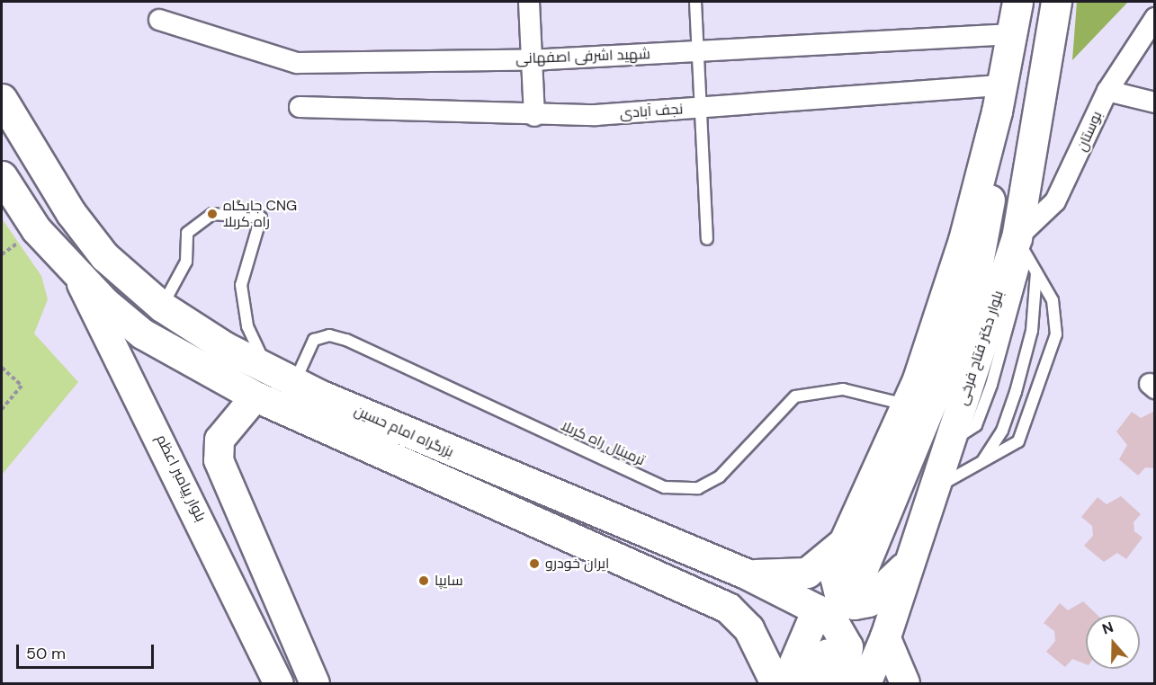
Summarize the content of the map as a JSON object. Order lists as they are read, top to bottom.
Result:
{
  "streets": {
    "main road": ["بلوار دکتر فتاح فرخی", "بزرگراه امام حسین", "بلوار پیامبر اعظم"],
    "street": ["شهید اشرفی اصفهانی", "نجف آبادی", "بوستان"],
    "lane": ["ترمینال راه کربلا"]
  },
  "crossings": [
    ["بوستان", "بلوار دکتر فتاح فرخی"],
    ["بزرگراه امام حسین", "ترمینال راه کربلا"],
    ["بزرگراه امام حسین", "بلوار پیامبر اعظم"]
  ],
  "places": ["جایگاه CNG راه کربلا", "ایران خودرو", "سایپا"],
  "scale_bar": "50 m",
  "north": "top"
}
